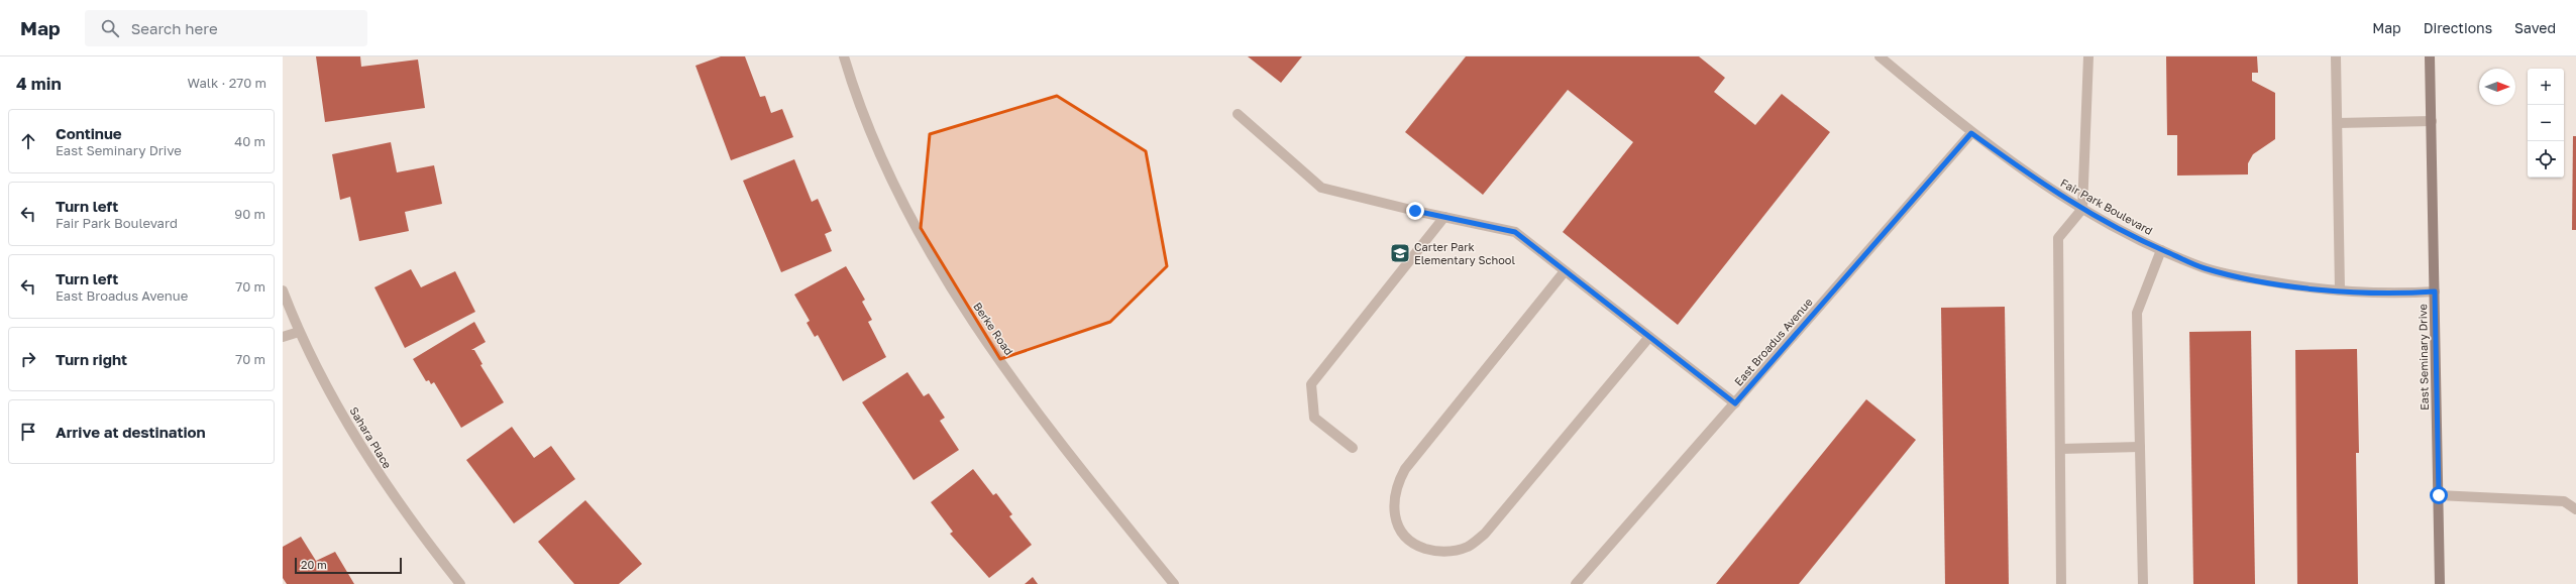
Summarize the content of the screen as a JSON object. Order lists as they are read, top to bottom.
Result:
{
  "streets": {
    "main road": ["East Seminary Drive"],
    "street": [
      "Fair Park Boulevard",
      "Berke Road",
      "East Broadus Avenue",
      "Sahara Place"
    ]
  },
  "crossings": [
    ["Fair Park Boulevard", "East Broadus Avenue"],
    ["Fair Park Boulevard", "East Seminary Drive"]
  ],
  "places": {
    "school or university": ["Carter Park Elementary School"]
  },
  "scale_bar": "20 m",
  "north": "right",
  "page": {
    "header": "Map",
    "search": "Search here",
    "nav": ["Map", "Directions", "Saved"],
    "heading": ["4 min", "Walk · 270 m"],
    "map_buttons": ["+", "−"],
    "list": [
      ["Continue", "East Seminary Drive", "40 m"],
      ["Turn left", "Fair Park Boulevard", "90 m"],
      ["Turn left", "East Broadus Avenue", "70 m"],
      ["Turn right", "70 m"],
      "Arrive at destination"
    ],
    "scale": "20 m"
  }
}
